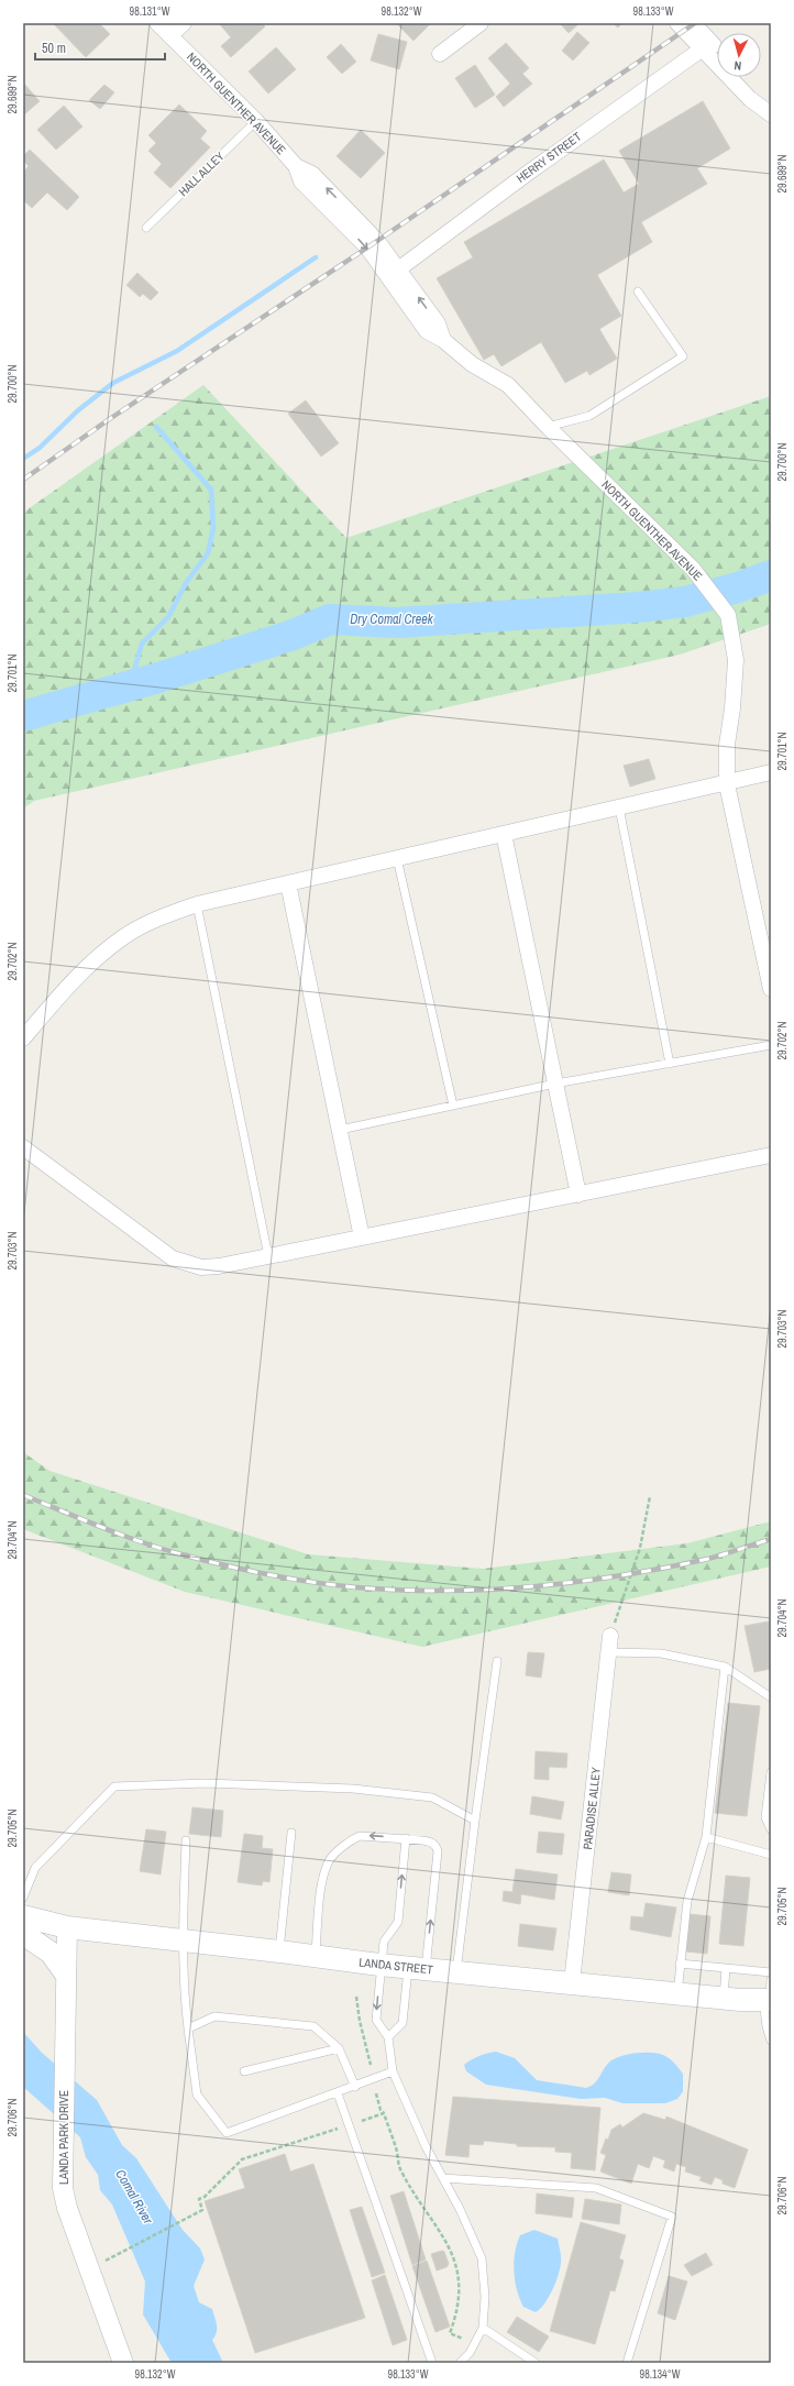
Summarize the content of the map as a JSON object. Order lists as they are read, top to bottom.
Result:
{
  "streets": {
    "main road": ["LANDA STREET"],
    "street": [
      "NORTH GUENTHER AVENUE",
      "HERRY STREET",
      "PARADISE ALLEY",
      "LANDA PARK DRIVE"
    ],
    "lane": ["HALL ALLEY"]
  },
  "crossings": [
    ["NORTH GUENTHER AVENUE", "HERRY STREET"],
    ["NORTH GUENTHER AVENUE", "HALL ALLEY"],
    ["PARADISE ALLEY", "LANDA STREET"],
    ["LANDA STREET", "LANDA PARK DRIVE"]
  ],
  "water": ["Dry Comal Creek", "Comal River"],
  "scale_bar": "50 m",
  "north": "bottom",
  "coordinates": [
    "98.131°W",
    "98.132°W",
    "98.133°W",
    "29.699°N",
    "29.700°N",
    "29.701°N",
    "29.702°N",
    "29.703°N",
    "29.704°N",
    "29.705°N",
    "29.706°N",
    "98.134°W"
  ]
}
